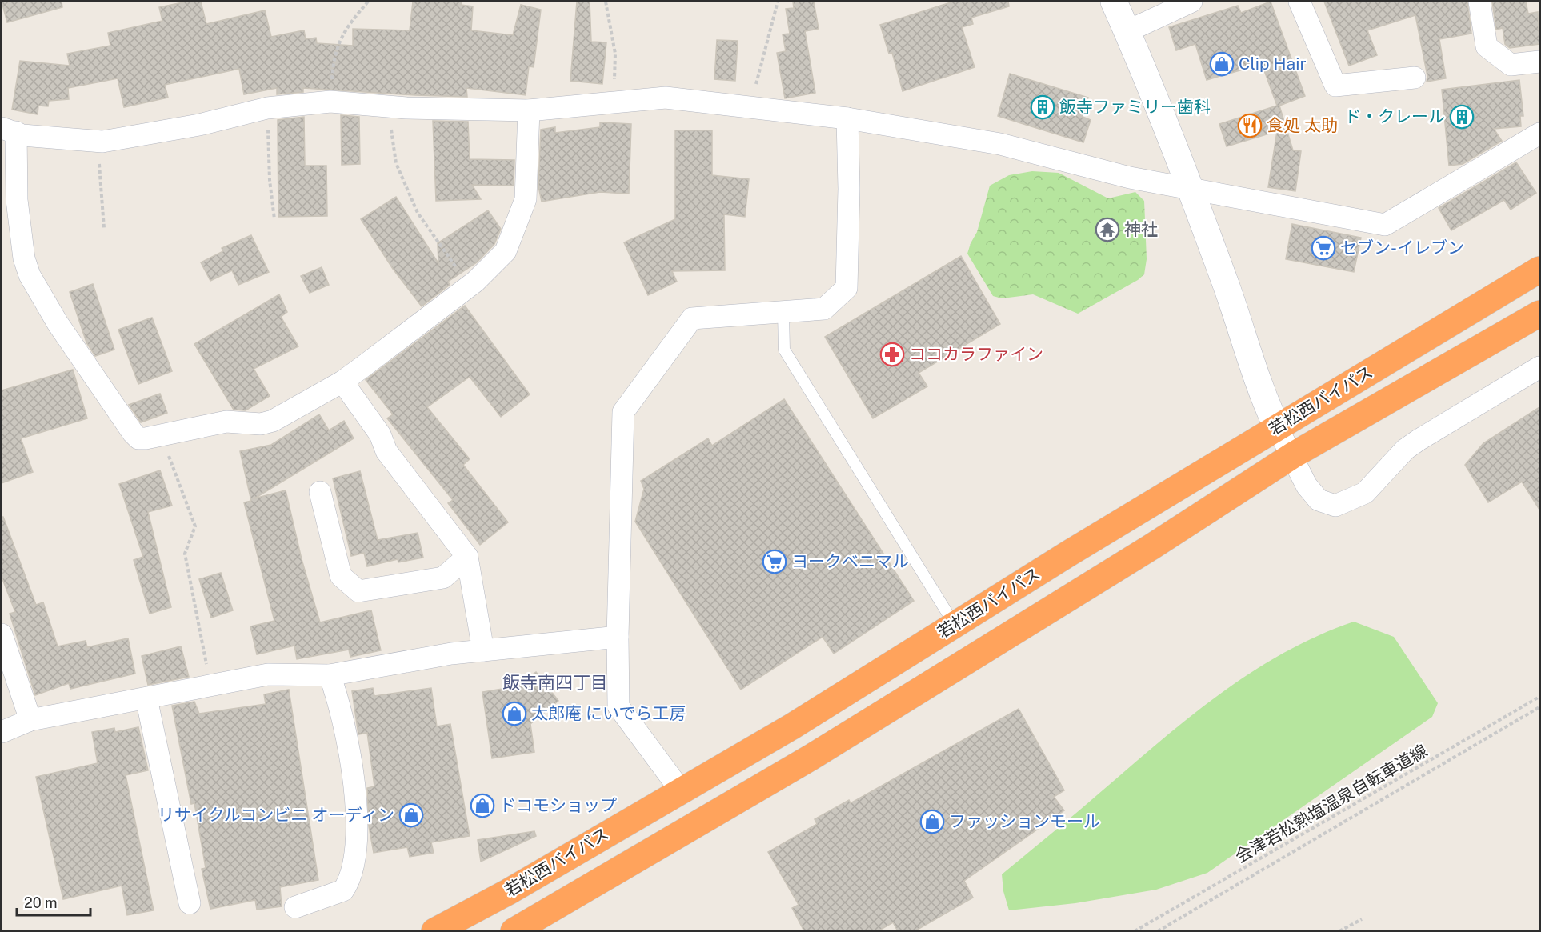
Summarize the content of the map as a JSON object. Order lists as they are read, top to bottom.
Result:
{
  "streets": {
    "highway": ["若松西バイパス"],
    "path": ["会津若松熱塩温泉自転車道線"]
  },
  "districts": ["飯寺南四丁目"],
  "places": {
    "shop": [
      "Clip Hair",
      "太郎庵 にいでら工房",
      "ドコモショップ",
      "リサイクルコンビニ オーディン",
      "ファッションモール"
    ],
    "building": ["飯寺ファミリー歯科", "ド・クレール"],
    "restaurant": ["食処 太助"],
    "temple": ["神社"],
    "supermarket": ["セブン-イレブン", "ヨークベニマル"],
    "pharmacy": ["ココカラファイン"]
  },
  "scale_bar": "20 m"
}
